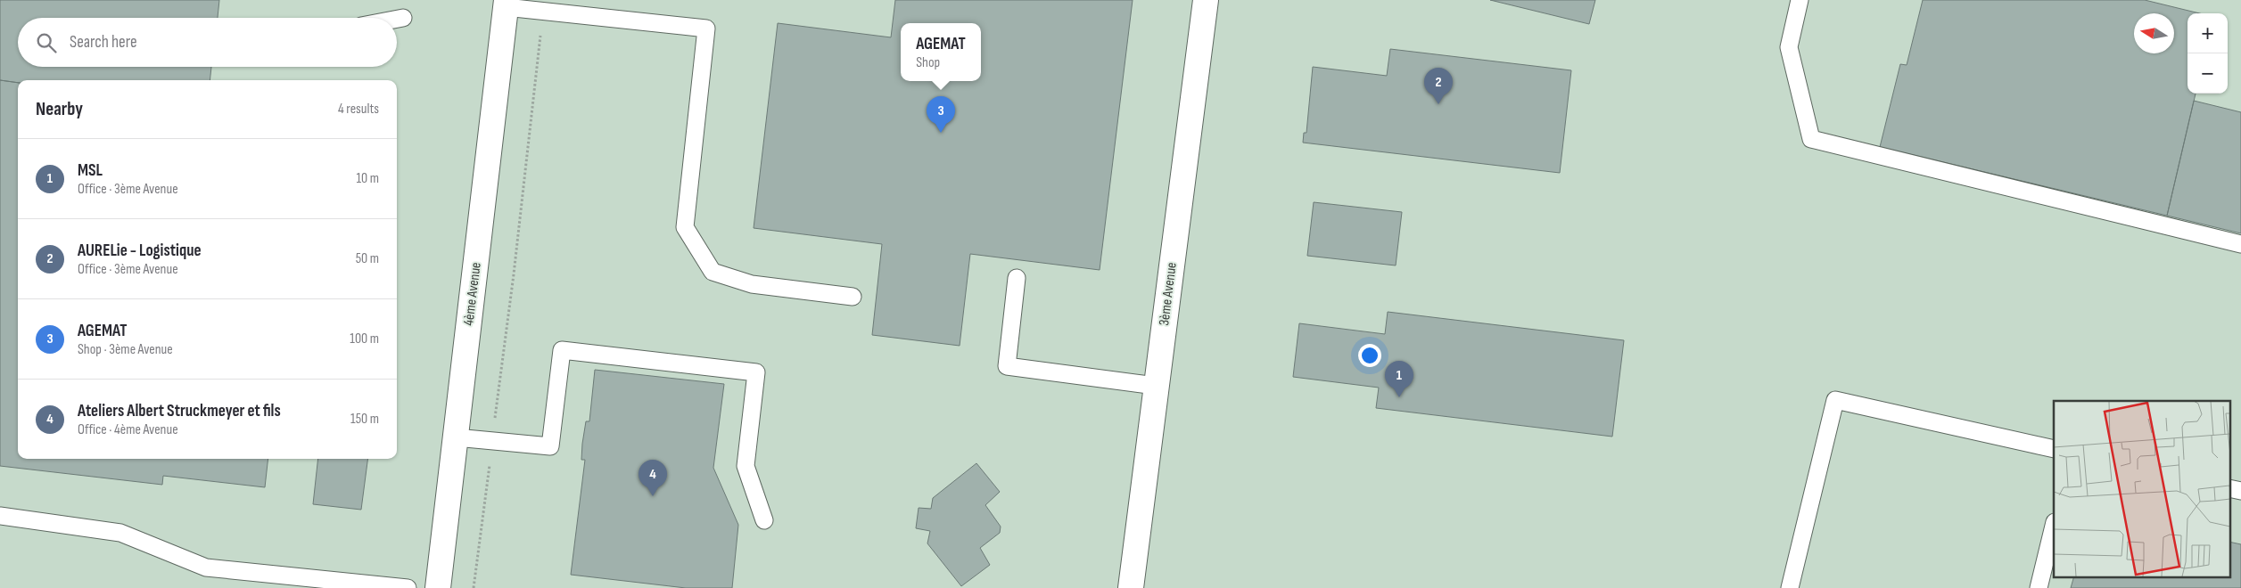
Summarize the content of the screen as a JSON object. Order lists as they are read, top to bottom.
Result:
{
  "streets": {
    "street": ["4ème Avenue", "3ème Avenue"]
  },
  "north": "left",
  "page": {
    "map_buttons": ["+", "−"],
    "search": "Search here",
    "popup": ["AGEMAT", "Shop"],
    "pins": [
      "2",
      "3",
      "1",
      "4"
    ],
    "heading": ["Nearby", "4 results"],
    "list": [
      {
        "mark": "1",
        "name": "MSL",
        "note": "Office · 3ème Avenue",
        "value": "10 m"
      },
      {
        "mark": "2",
        "name": "AURELie - Logistique",
        "note": "Office · 3ème Avenue",
        "value": "50 m"
      },
      {
        "mark": "3",
        "name": "AGEMAT",
        "note": "Shop · 3ème Avenue",
        "value": "100 m"
      },
      {
        "mark": "4",
        "name": "Ateliers Albert Struckmeyer et fils",
        "note": "Office · 4ème Avenue",
        "value": "150 m"
      }
    ]
  }
}
